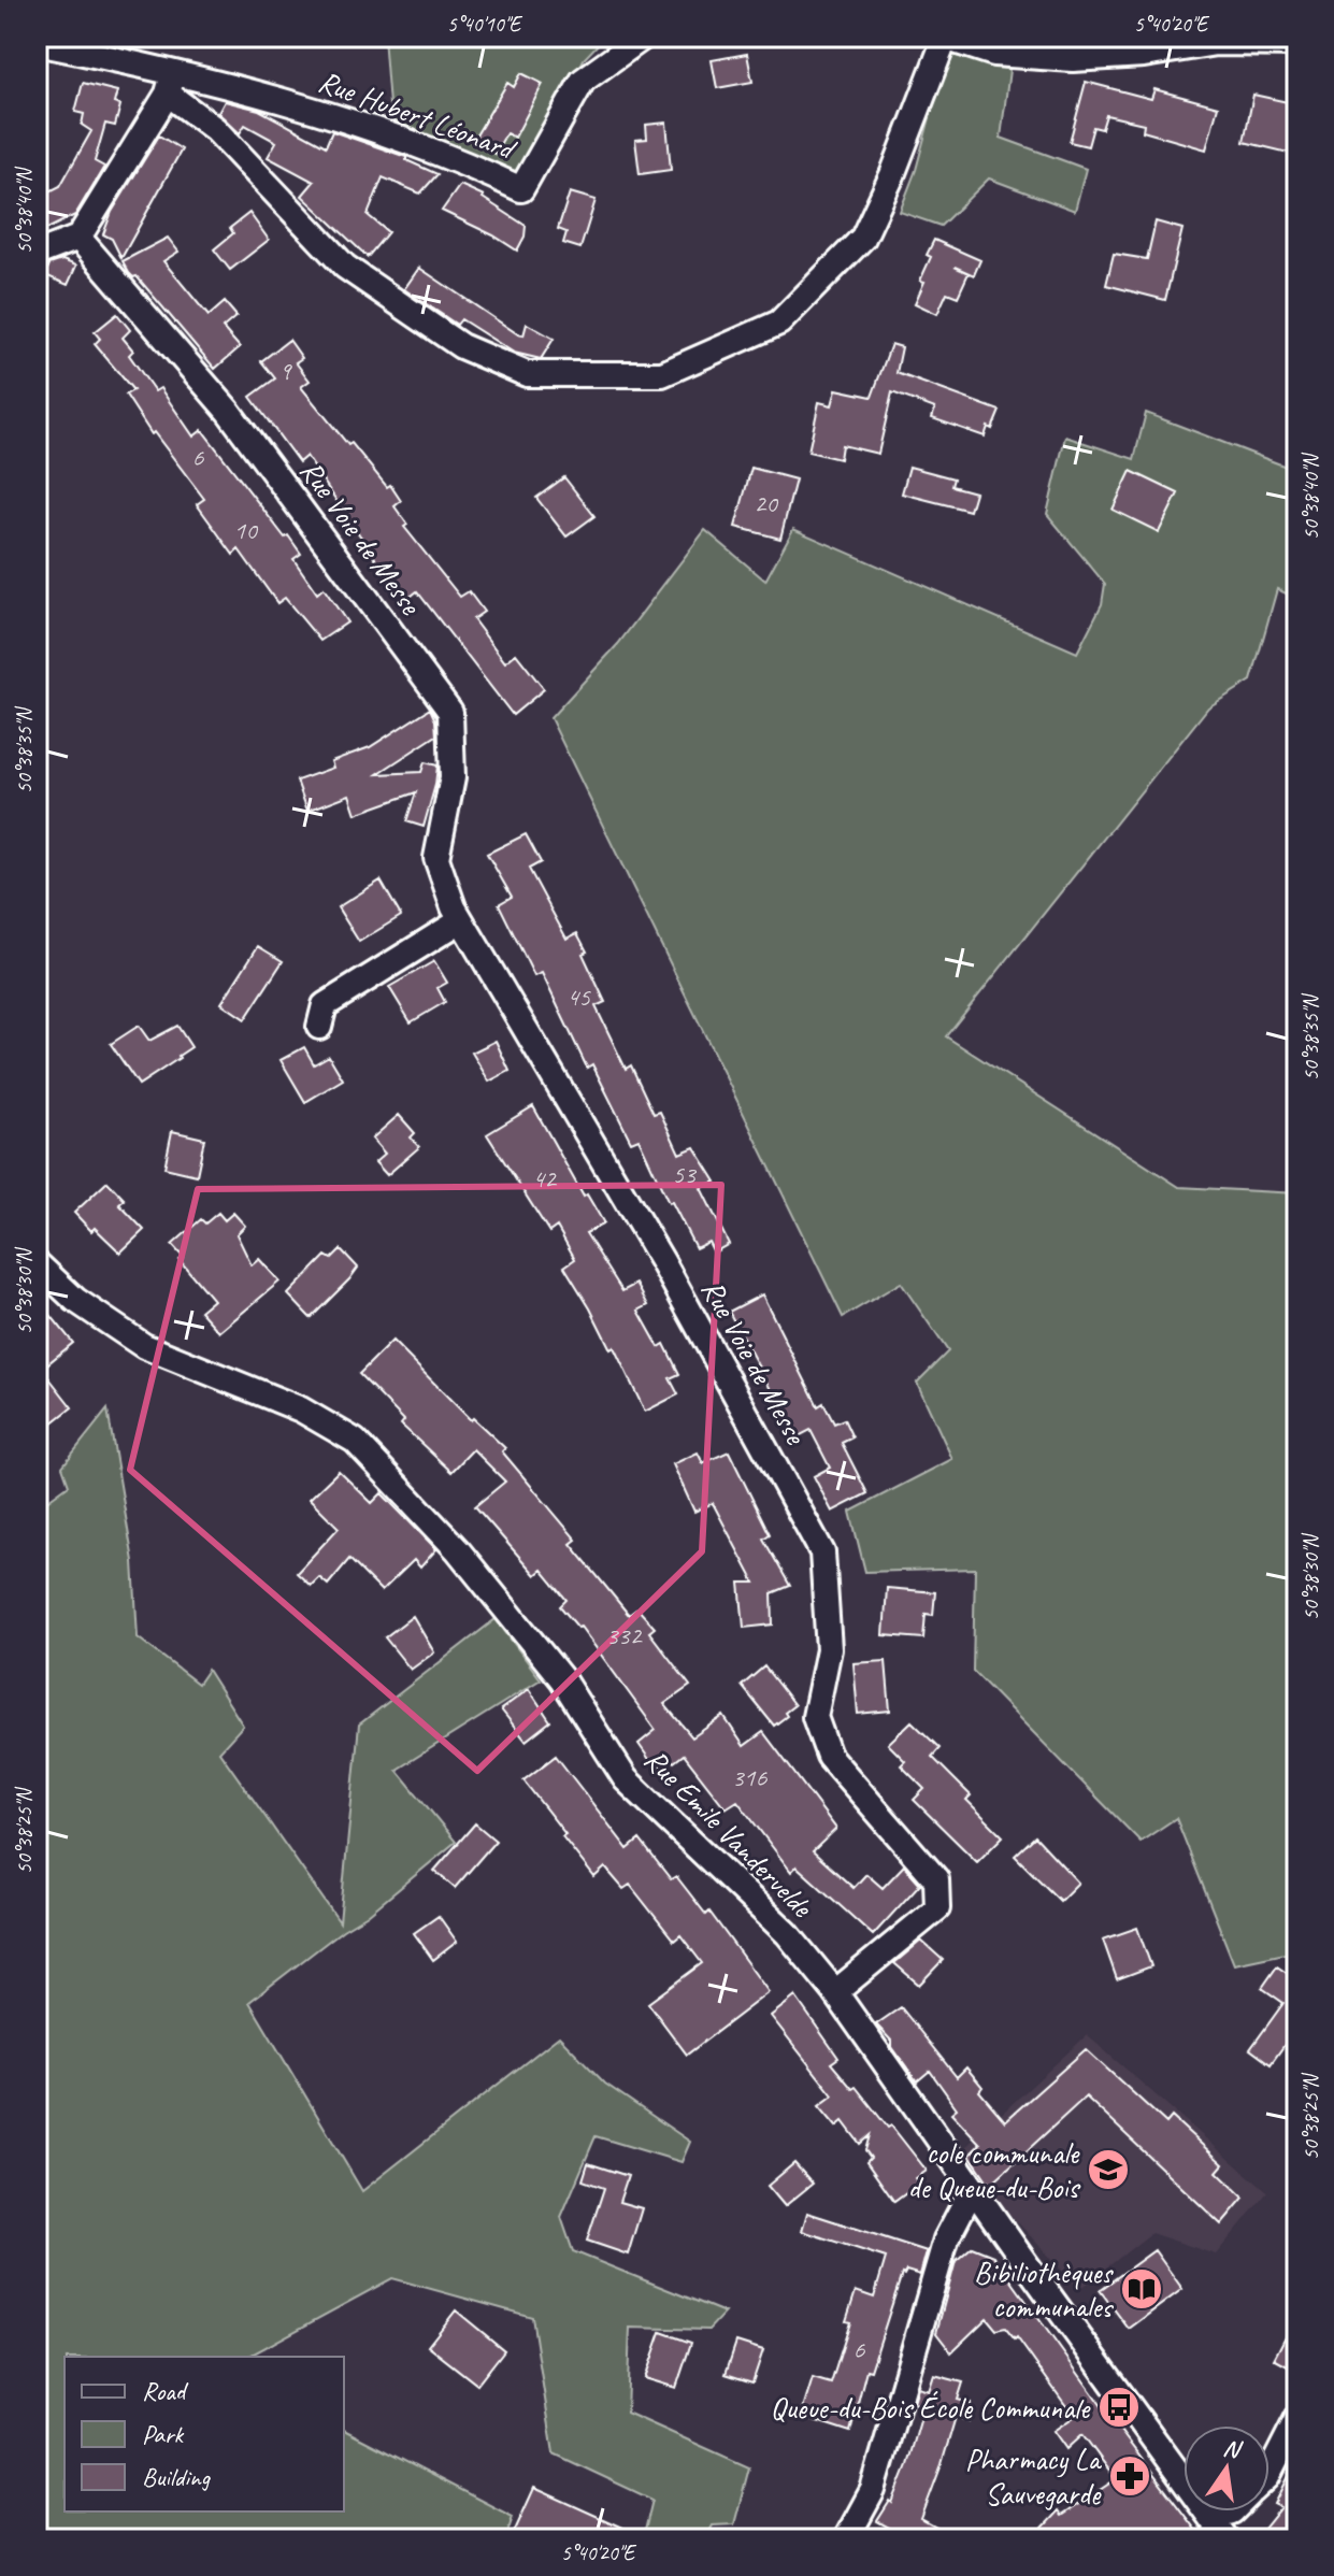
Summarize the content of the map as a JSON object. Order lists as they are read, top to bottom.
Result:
{
  "streets": {
    "street": ["Rue Hubert Léonard", "Rue Voie de Messe", "Rue Emile Vandervelde"]
  },
  "crossings": [
    ["Rue Voie de Messe", "Rue Emile Vandervelde"]
  ],
  "places": {
    "school or university": ["cole communale de Queue-du-Bois"],
    "library": ["Bibiliothèques communales"],
    "bus stop": ["Queue-du-Bois École Communale"],
    "pharmacy": ["Pharmacy La Sauvegarde"]
  },
  "house_numbers": [
    "9",
    "6",
    "20",
    "10",
    "45",
    "53",
    "42",
    "332",
    "316",
    "6"
  ],
  "legend": ["Road", "Park", "Building"],
  "north": "top",
  "coordinates": [
    "5°40'10\"E",
    "5°40'20\"E",
    "50°38'40\"N",
    "50°38'35\"N",
    "50°38'30\"N",
    "50°38'25\"N"
  ]
}
